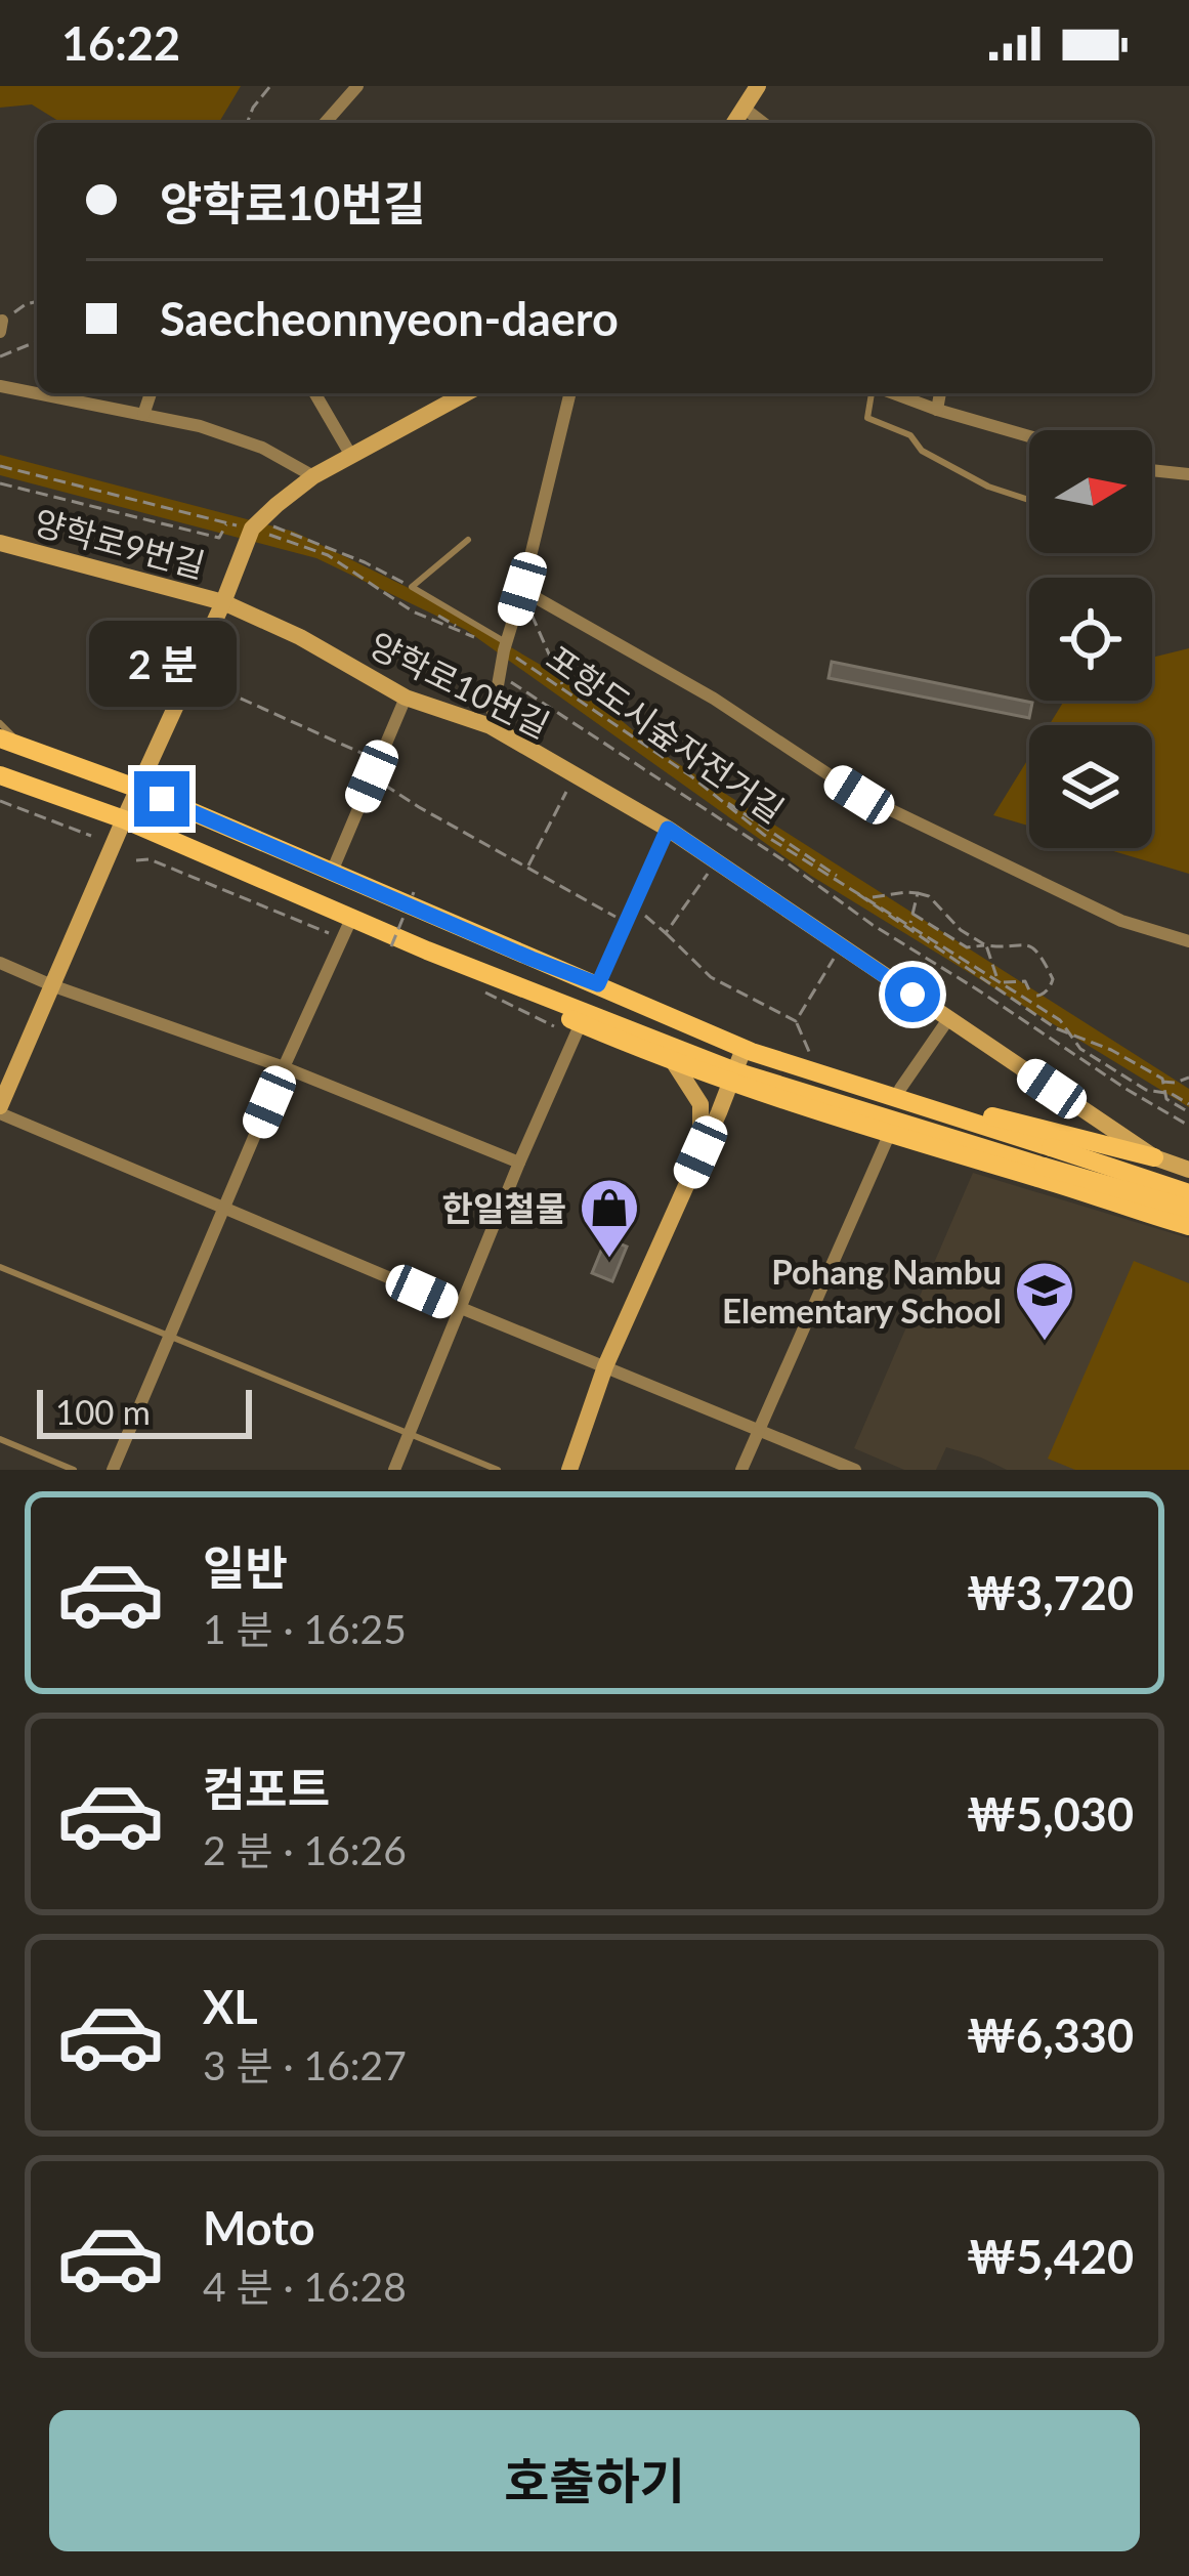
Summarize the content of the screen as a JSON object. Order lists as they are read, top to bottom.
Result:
{
  "streets": {
    "main road": ["양학로9번길", "양학로10번길"],
    "path": ["포항도시숲자전거길"]
  },
  "crossings": [
    ["양학로9번길", "양학로10번길"]
  ],
  "places": {
    "shop": ["한일철물"],
    "school or university": ["Pohang Nambu Elementary School"]
  },
  "scale_bar": "100 m",
  "north": "right",
  "page": {
    "status": "16:22",
    "banner": ["양학로10번길", "Saecheonnyeon-daero"],
    "bubble": "2 분",
    "scale": "100 m",
    "list": [
      {
        "name": "일반",
        "note": "1 분 · 16:25",
        "value": "₩3,720"
      },
      {
        "name": "컴포트",
        "note": "2 분 · 16:26",
        "value": "₩5,030"
      },
      {
        "name": "XL",
        "note": "3 분 · 16:27",
        "value": "₩6,330"
      },
      {
        "name": "Moto",
        "note": "4 분 · 16:28",
        "value": "₩5,420"
      }
    ],
    "buttons": "호출하기"
  }
}
